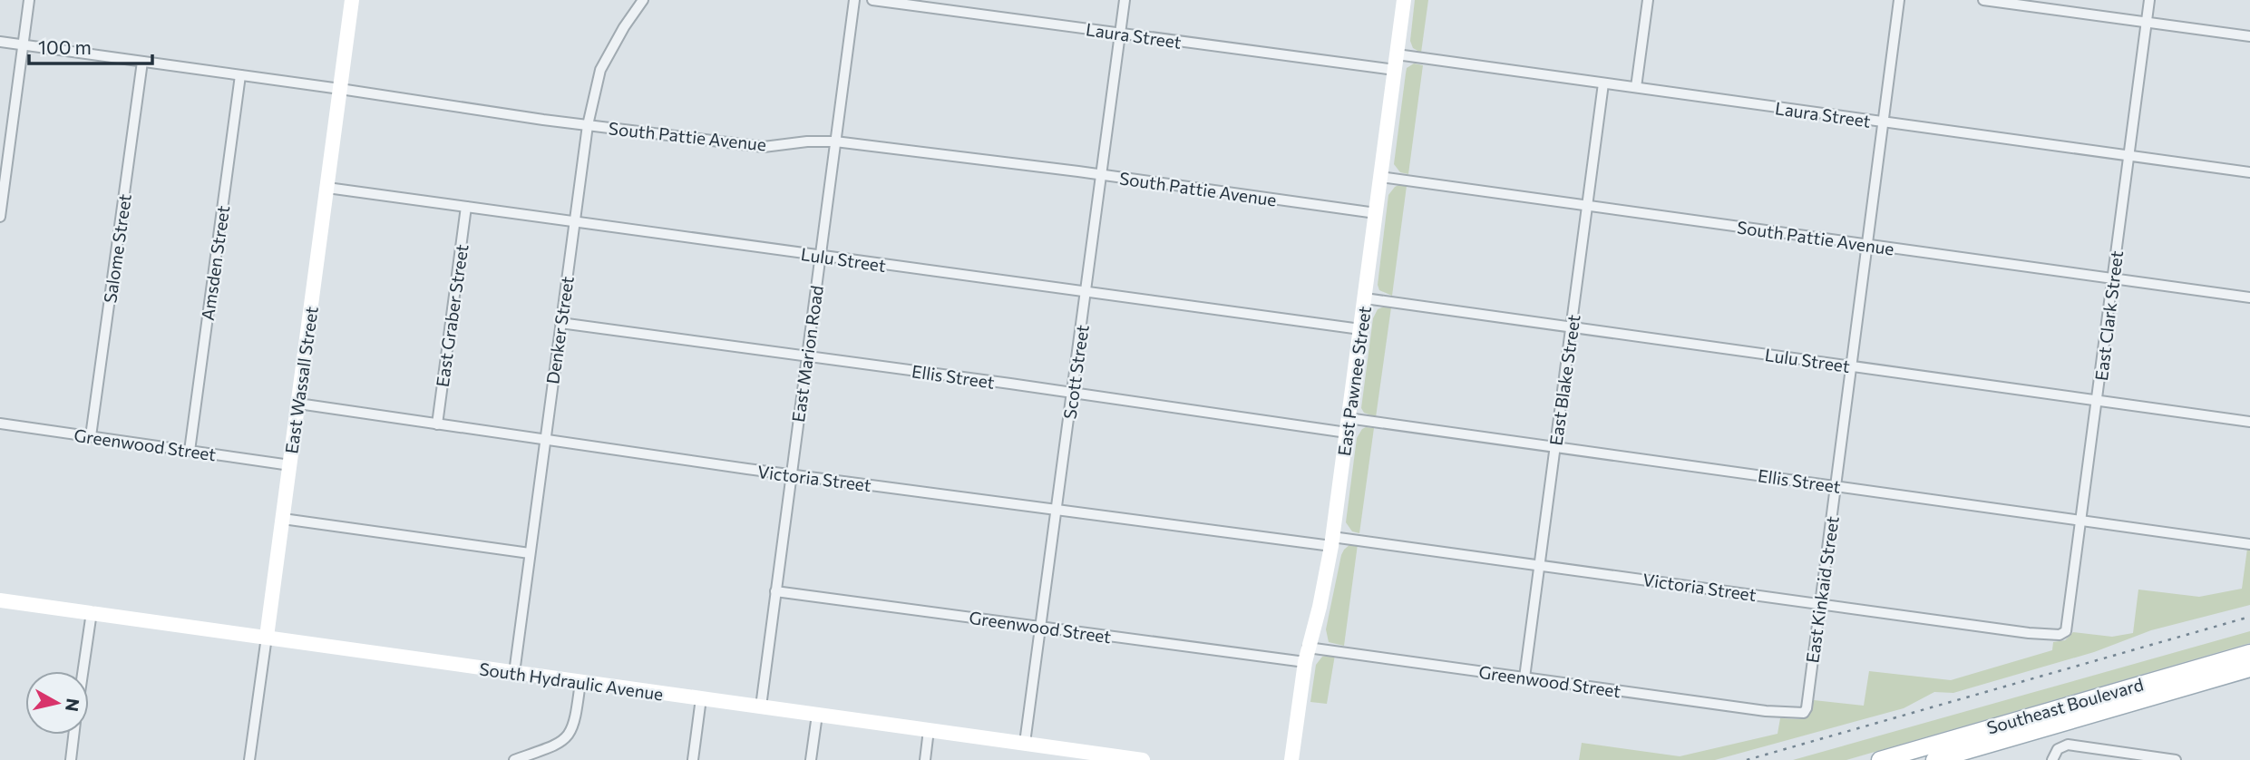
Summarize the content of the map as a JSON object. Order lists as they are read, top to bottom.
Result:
{
  "streets": {
    "main road": ["Southeast Boulevard"],
    "street": [
      "Laura Street",
      "South Pattie Avenue",
      "Salome Street",
      "Lulu Street",
      "Amsden Street",
      "East Graber Street",
      "East Clark Street",
      "Denker Street",
      "East Marion Road",
      "Scott Street",
      "Ellis Street",
      "East Wassall Street",
      "East Blake Street",
      "East Pawnee Street",
      "Greenwood Street",
      "Victoria Street",
      "East Kinkaid Street",
      "South Hydraulic Avenue"
    ]
  },
  "crossings": [
    ["Laura Street", "East Clark Street"],
    ["Laura Street", "Scott Street"],
    ["Laura Street", "East Blake Street"],
    ["Laura Street", "East Pawnee Street"],
    ["Laura Street", "East Kinkaid Street"],
    ["South Pattie Avenue", "Salome Street"],
    ["South Pattie Avenue", "Amsden Street"],
    ["South Pattie Avenue", "East Clark Street"],
    ["South Pattie Avenue", "Denker Street"],
    ["South Pattie Avenue", "East Marion Road"],
    ["South Pattie Avenue", "Scott Street"],
    ["South Pattie Avenue", "East Wassall Street"],
    ["South Pattie Avenue", "East Blake Street"],
    ["South Pattie Avenue", "East Pawnee Street"],
    ["South Pattie Avenue", "East Kinkaid Street"],
    ["Salome Street", "Greenwood Street"],
    ["Lulu Street", "East Graber Street"],
    ["Lulu Street", "East Clark Street"],
    ["Lulu Street", "Denker Street"],
    ["Lulu Street", "East Marion Road"],
    ["Lulu Street", "Scott Street"],
    ["Lulu Street", "East Wassall Street"],
    ["Lulu Street", "East Blake Street"],
    ["Lulu Street", "East Pawnee Street"],
    ["Lulu Street", "East Kinkaid Street"],
    ["Amsden Street", "Greenwood Street"],
    ["East Graber Street", "Victoria Street"],
    ["East Clark Street", "Ellis Street"],
    ["East Clark Street", "Victoria Street"],
    ["Denker Street", "Ellis Street"],
    ["Denker Street", "Victoria Street"],
    ["Denker Street", "South Hydraulic Avenue"],
    ["East Marion Road", "Ellis Street"],
    ["East Marion Road", "Greenwood Street"],
    ["East Marion Road", "Victoria Street"],
    ["East Marion Road", "South Hydraulic Avenue"],
    ["Scott Street", "Ellis Street"],
    ["Scott Street", "Greenwood Street"],
    ["Scott Street", "Victoria Street"],
    ["Scott Street", "South Hydraulic Avenue"],
    ["Ellis Street", "East Blake Street"],
    ["Ellis Street", "East Pawnee Street"],
    ["Ellis Street", "East Kinkaid Street"],
    ["East Wassall Street", "Greenwood Street"],
    ["East Wassall Street", "Victoria Street"],
    ["East Wassall Street", "South Hydraulic Avenue"],
    ["East Blake Street", "Greenwood Street"],
    ["East Blake Street", "Victoria Street"],
    ["East Pawnee Street", "Greenwood Street"],
    ["East Pawnee Street", "Victoria Street"],
    ["Greenwood Street", "East Kinkaid Street"],
    ["Victoria Street", "East Kinkaid Street"]
  ],
  "scale_bar": "100 m",
  "north": "right"
}
